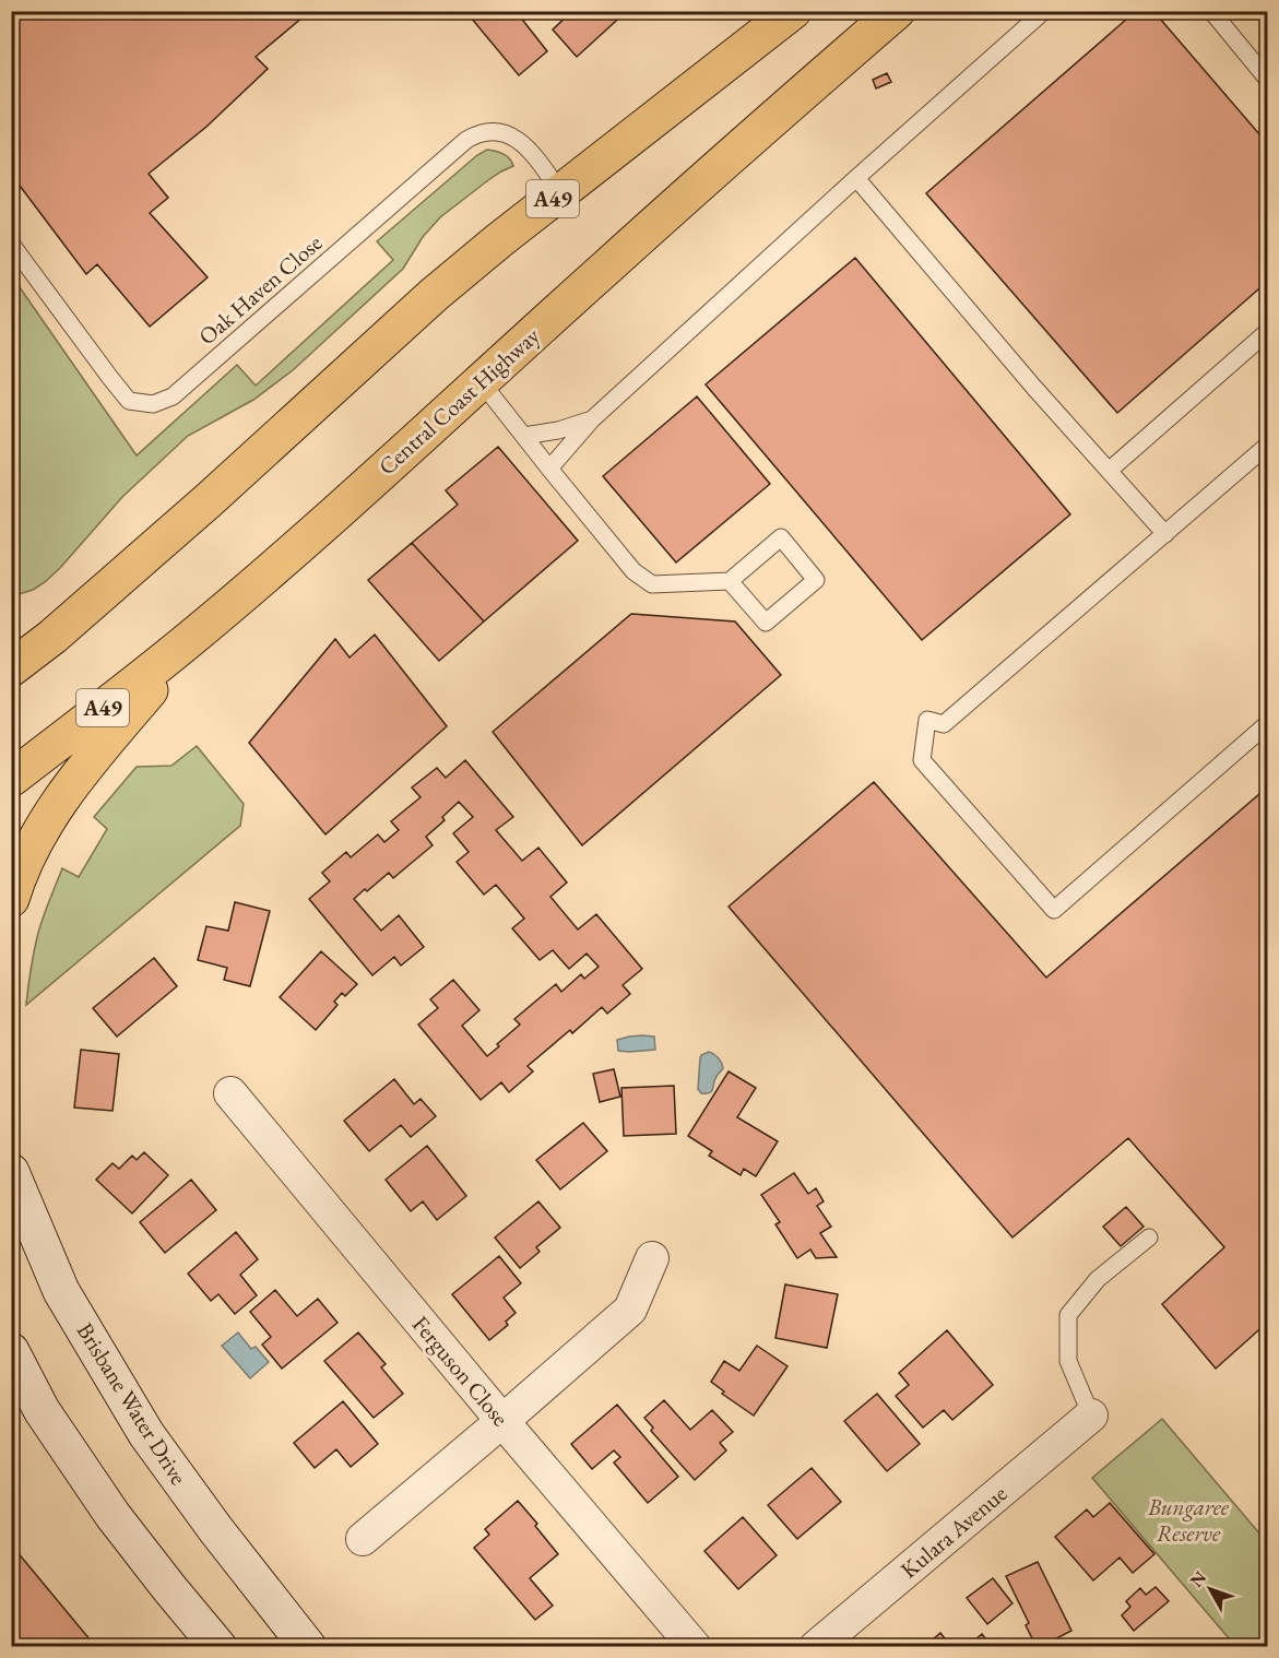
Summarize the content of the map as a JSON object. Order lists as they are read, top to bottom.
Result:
{
  "streets": {
    "highway": ["A49", "Central Coast Highway"],
    "main road": ["Brisbane Water Drive"],
    "street": ["Ferguson Close", "Kulara Avenue"],
    "lane": ["Oak Haven Close"]
  },
  "crossings": [
    ["A49", "Oak Haven Close"]
  ],
  "parks": ["Bungaree Reserve"],
  "north": "top left"
}
